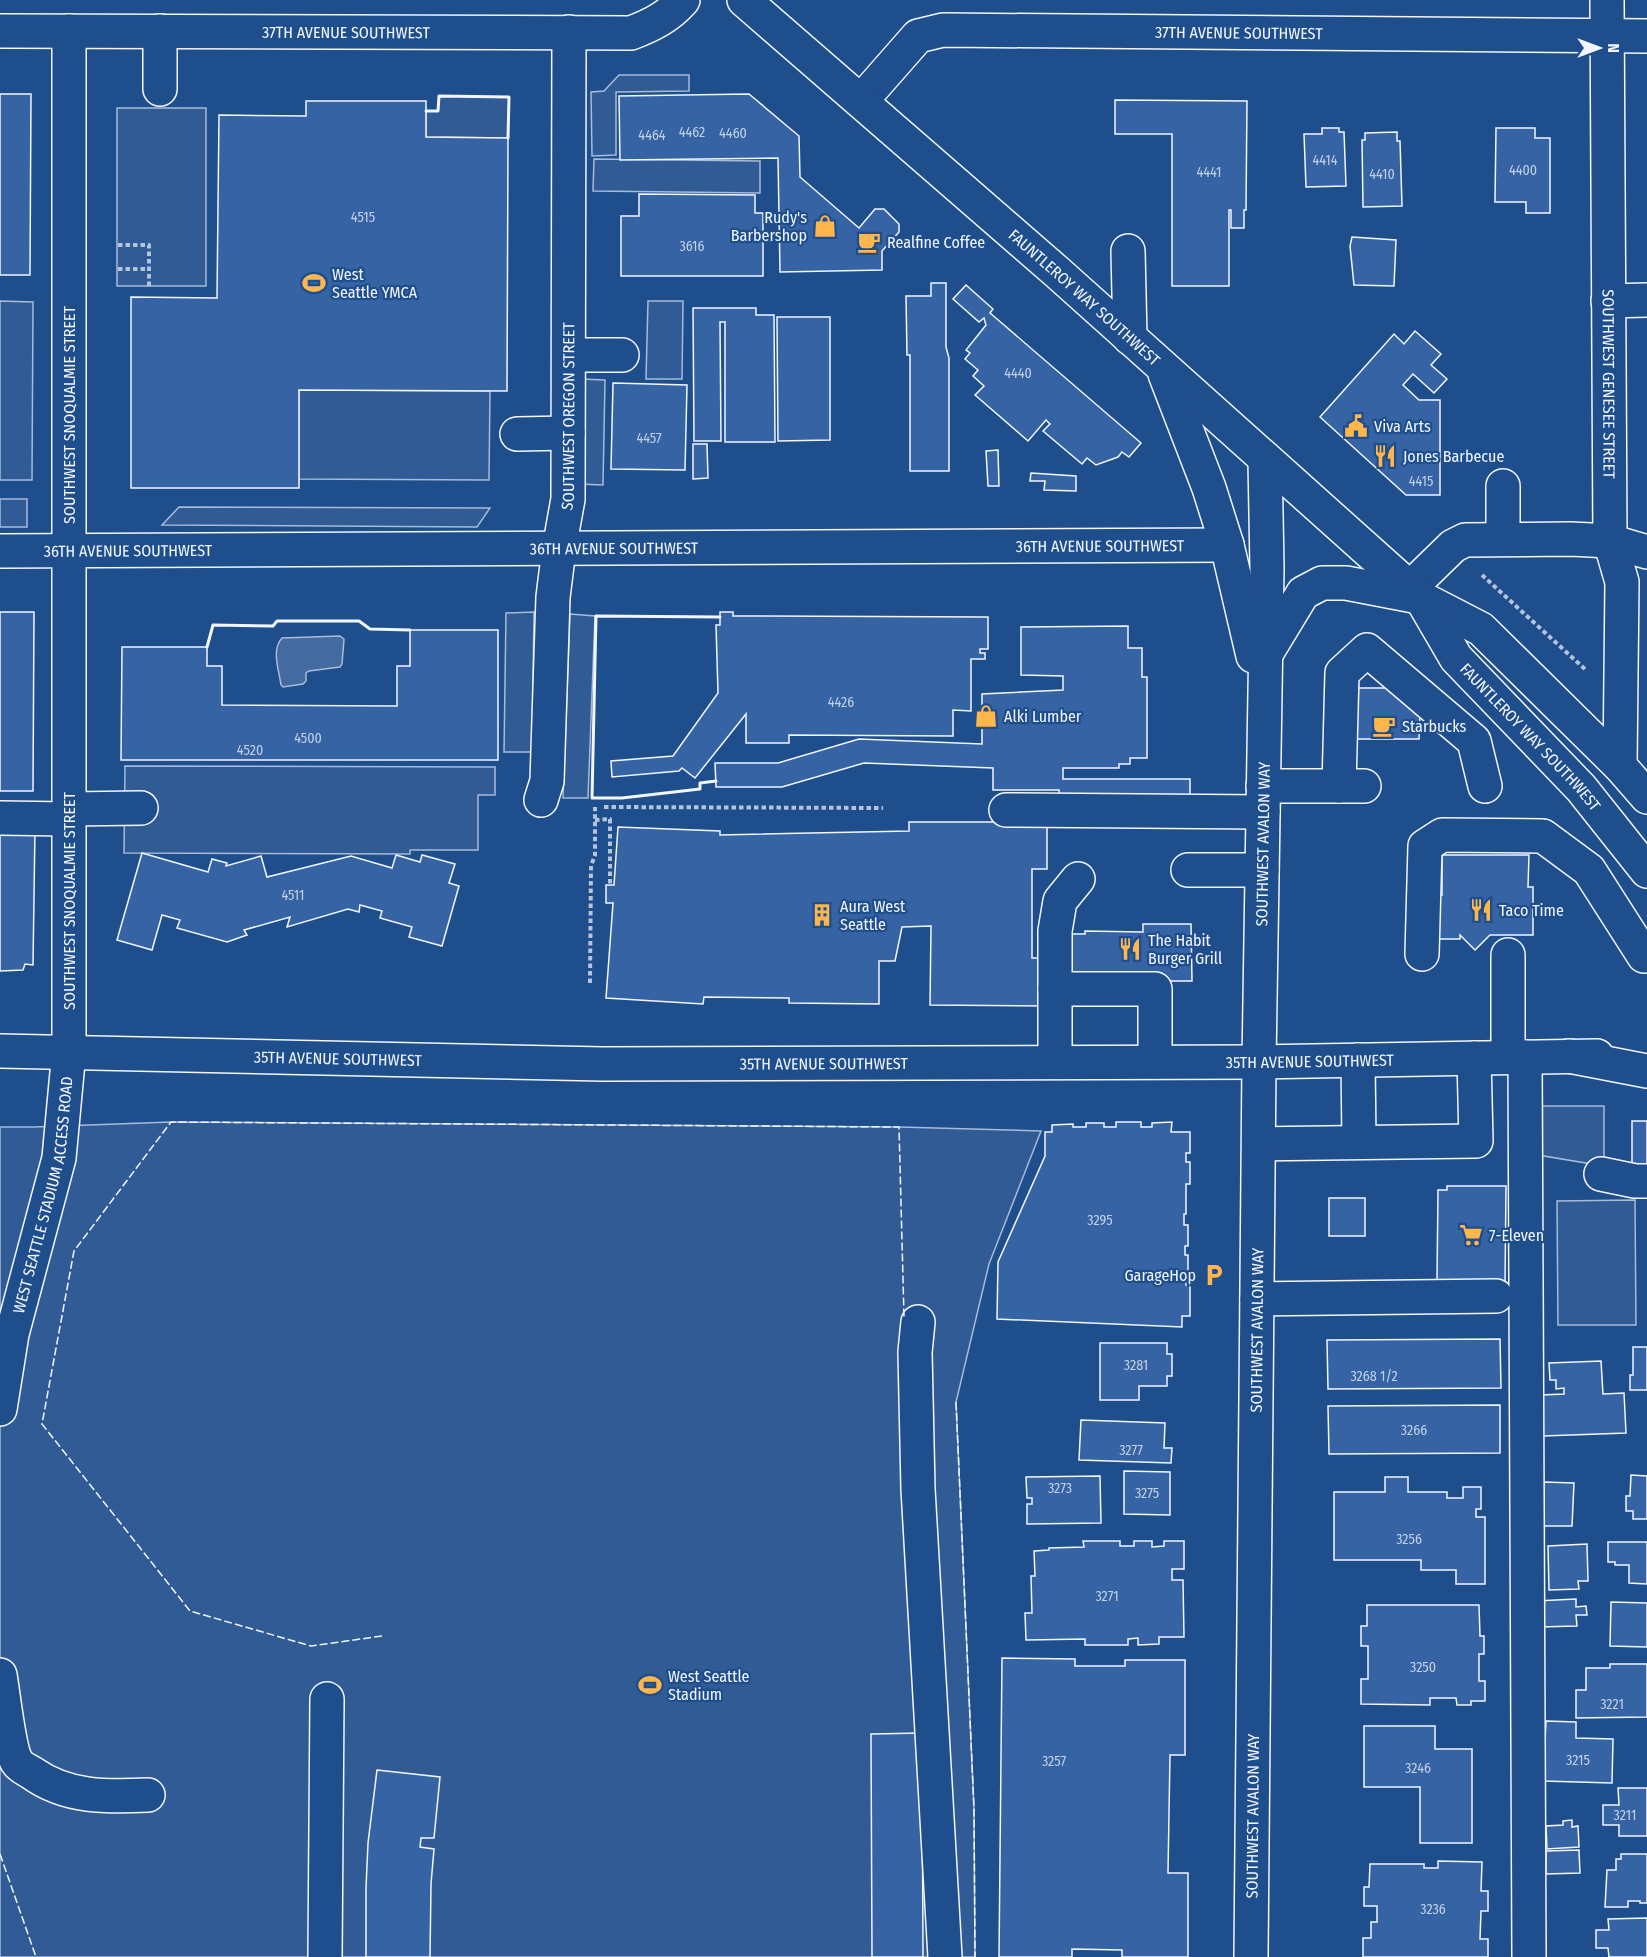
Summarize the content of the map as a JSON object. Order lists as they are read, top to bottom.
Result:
{
  "streets": {
    "main road": [
      "37TH AVENUE SOUTHWEST",
      "FAUNTLEROY WAY SOUTHWEST",
      "SOUTHWEST GENESEE STREET",
      "SOUTHWEST SNOQUALMIE STREET",
      "SOUTHWEST OREGON STREET",
      "36TH AVENUE SOUTHWEST",
      "SOUTHWEST AVALON WAY",
      "35TH AVENUE SOUTHWEST",
      "WEST SEATTLE STADIUM ACCESS ROAD"
    ]
  },
  "crossings": [
    ["37TH AVENUE SOUTHWEST", "FAUNTLEROY WAY SOUTHWEST"],
    ["37TH AVENUE SOUTHWEST", "SOUTHWEST GENESEE STREET"],
    ["37TH AVENUE SOUTHWEST", "SOUTHWEST SNOQUALMIE STREET"],
    ["37TH AVENUE SOUTHWEST", "SOUTHWEST OREGON STREET"],
    ["FAUNTLEROY WAY SOUTHWEST", "SOUTHWEST GENESEE STREET"],
    ["FAUNTLEROY WAY SOUTHWEST", "SOUTHWEST AVALON WAY"],
    ["SOUTHWEST SNOQUALMIE STREET", "36TH AVENUE SOUTHWEST"],
    ["SOUTHWEST SNOQUALMIE STREET", "35TH AVENUE SOUTHWEST"],
    ["SOUTHWEST SNOQUALMIE STREET", "WEST SEATTLE STADIUM ACCESS ROAD"],
    ["SOUTHWEST OREGON STREET", "36TH AVENUE SOUTHWEST"],
    ["36TH AVENUE SOUTHWEST", "SOUTHWEST AVALON WAY"],
    ["SOUTHWEST AVALON WAY", "35TH AVENUE SOUTHWEST"],
    ["35TH AVENUE SOUTHWEST", "WEST SEATTLE STADIUM ACCESS ROAD"]
  ],
  "places": {
    "shop": ["Rudy's Barbershop", "Alki Lumber"],
    "cafe": ["Realfine Coffee", "Starbucks"],
    "sports": ["West Seattle YMCA", "West Seattle Stadium"],
    "public building": ["Viva Arts"],
    "restaurant": ["Jones Barbecue", "Taco Time", "The Habit Burger Grill"],
    "building": ["Aura West Seattle"],
    "supermarket": ["7-Eleven"],
    "parking": ["GarageHop"]
  },
  "house_numbers": [
    "4462",
    "4460",
    "4464",
    "4414",
    "4400",
    "4441",
    "4410",
    "4515",
    "3616",
    "4440",
    "4457",
    "4415",
    "4426",
    "4500",
    "4520",
    "4511",
    "3295",
    "3281",
    "3268 1/2",
    "3266",
    "3277",
    "3273",
    "3275",
    "3256",
    "3271",
    "3250",
    "3221",
    "3215",
    "3257",
    "3246",
    "3211",
    "3236"
  ],
  "north": "right"
}
